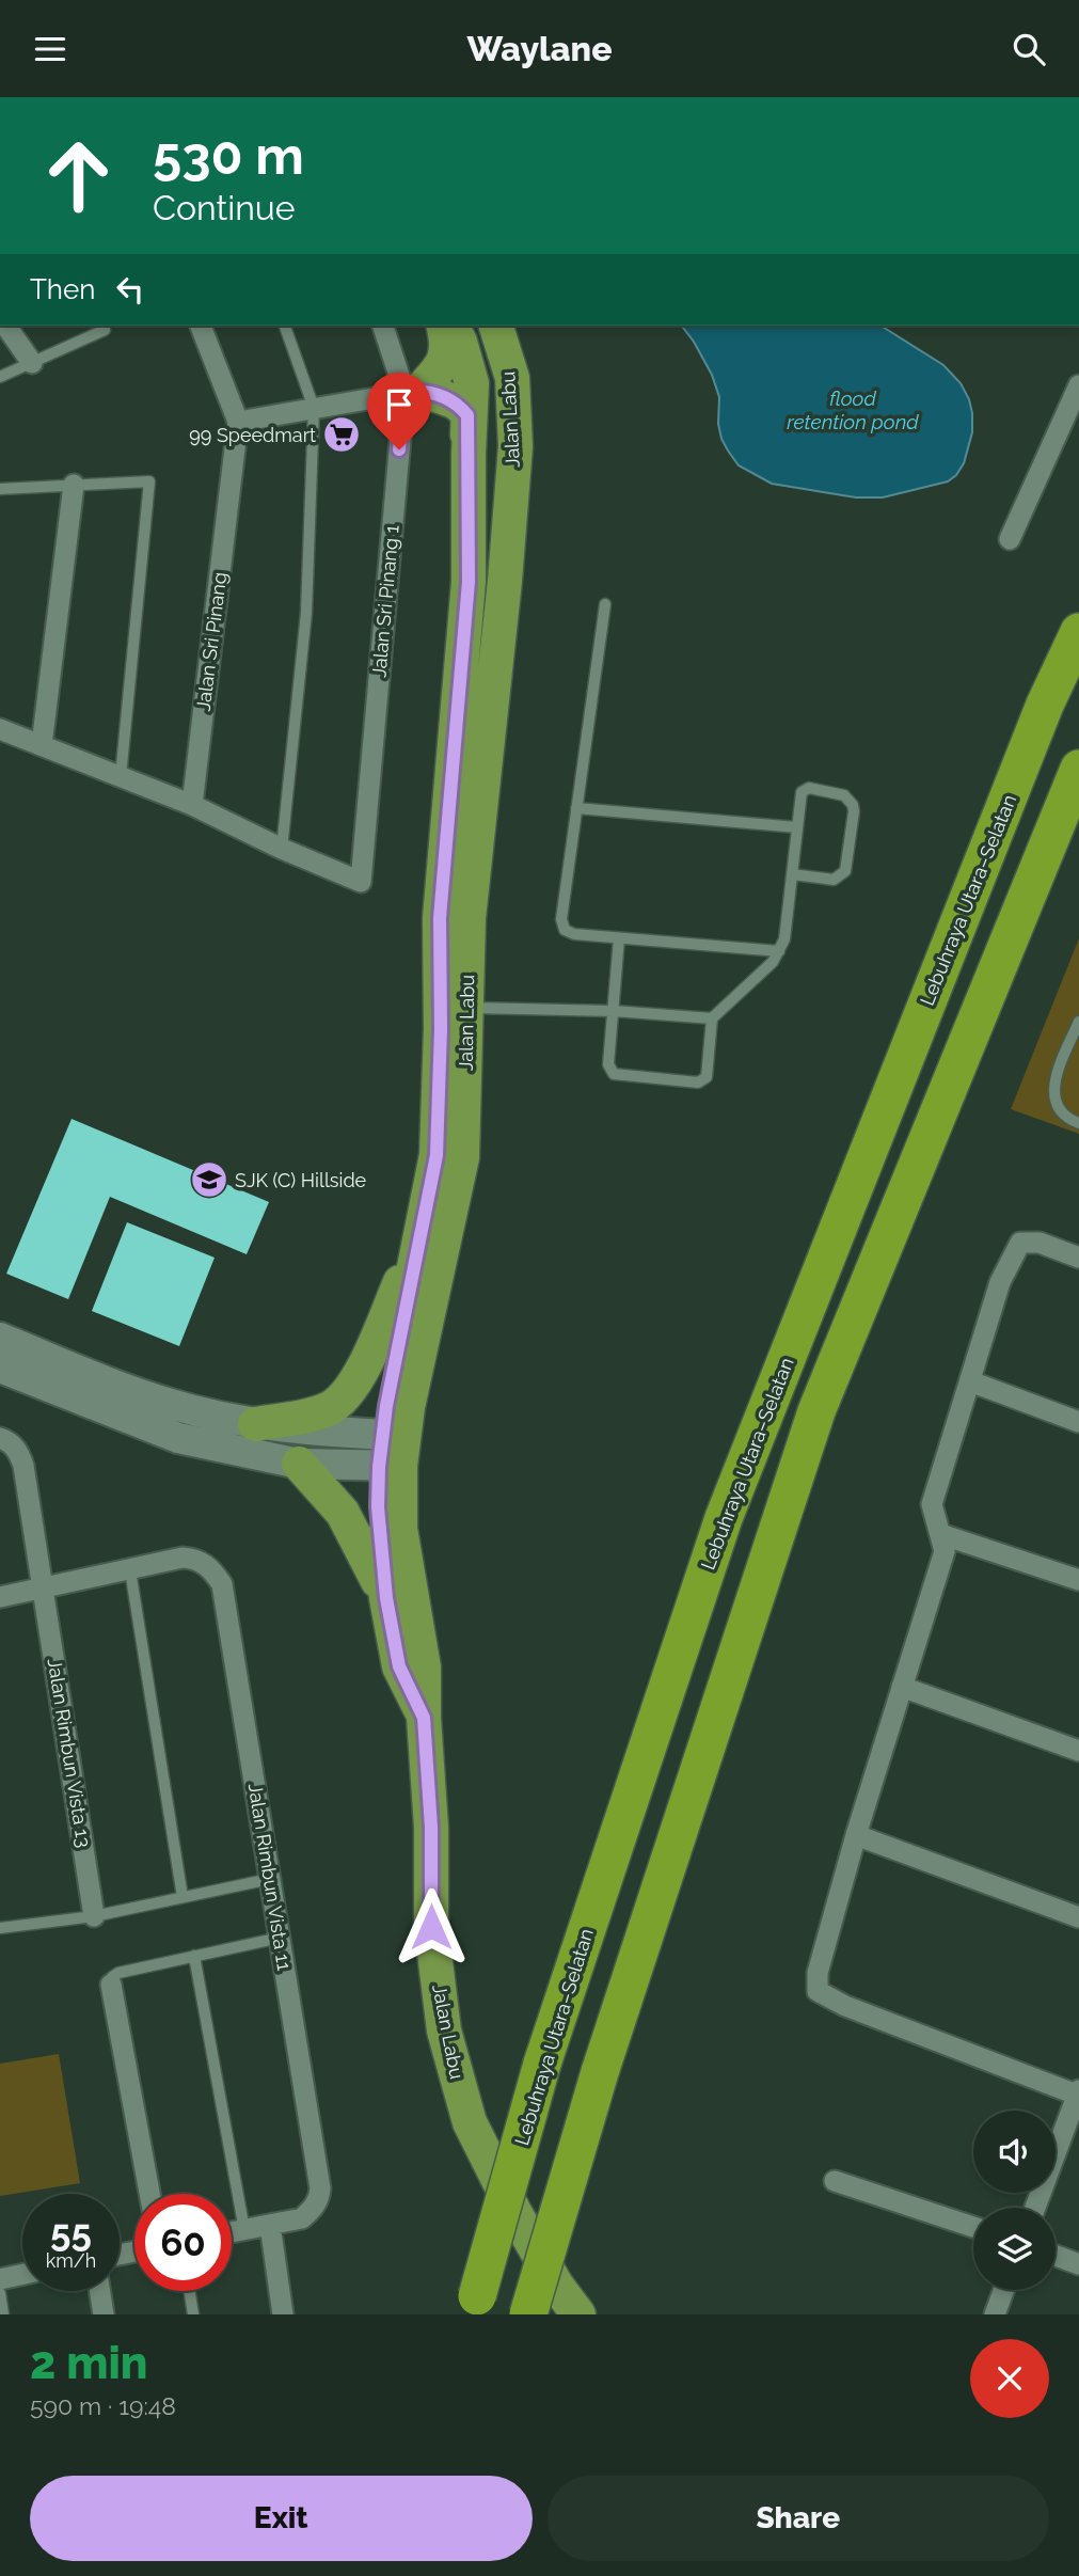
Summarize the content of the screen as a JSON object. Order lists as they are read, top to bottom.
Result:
{
  "streets": {
    "highway": ["Lebuhraya Utara–Selatan"],
    "main road": ["Jalan Labu"],
    "street": [
      "Jalan Sri Pinang 1",
      "Jalan Sri Pinang",
      "Jalan Rimbun Vista 13",
      "Jalan Rimbun Vista 11"
    ]
  },
  "water": ["flood retention pond"],
  "places": {
    "supermarket": ["99 Speedmart"],
    "school or university": ["SJK (C) Hillside"]
  },
  "page": {
    "header": "Waylane",
    "turn": ["530 m", "Continue"],
    "then": "Then",
    "speed": "55 km/h",
    "limit": "60",
    "heading": ["2 min", "590 m · 19:48"],
    "buttons": ["Exit", "Share"]
  }
}
